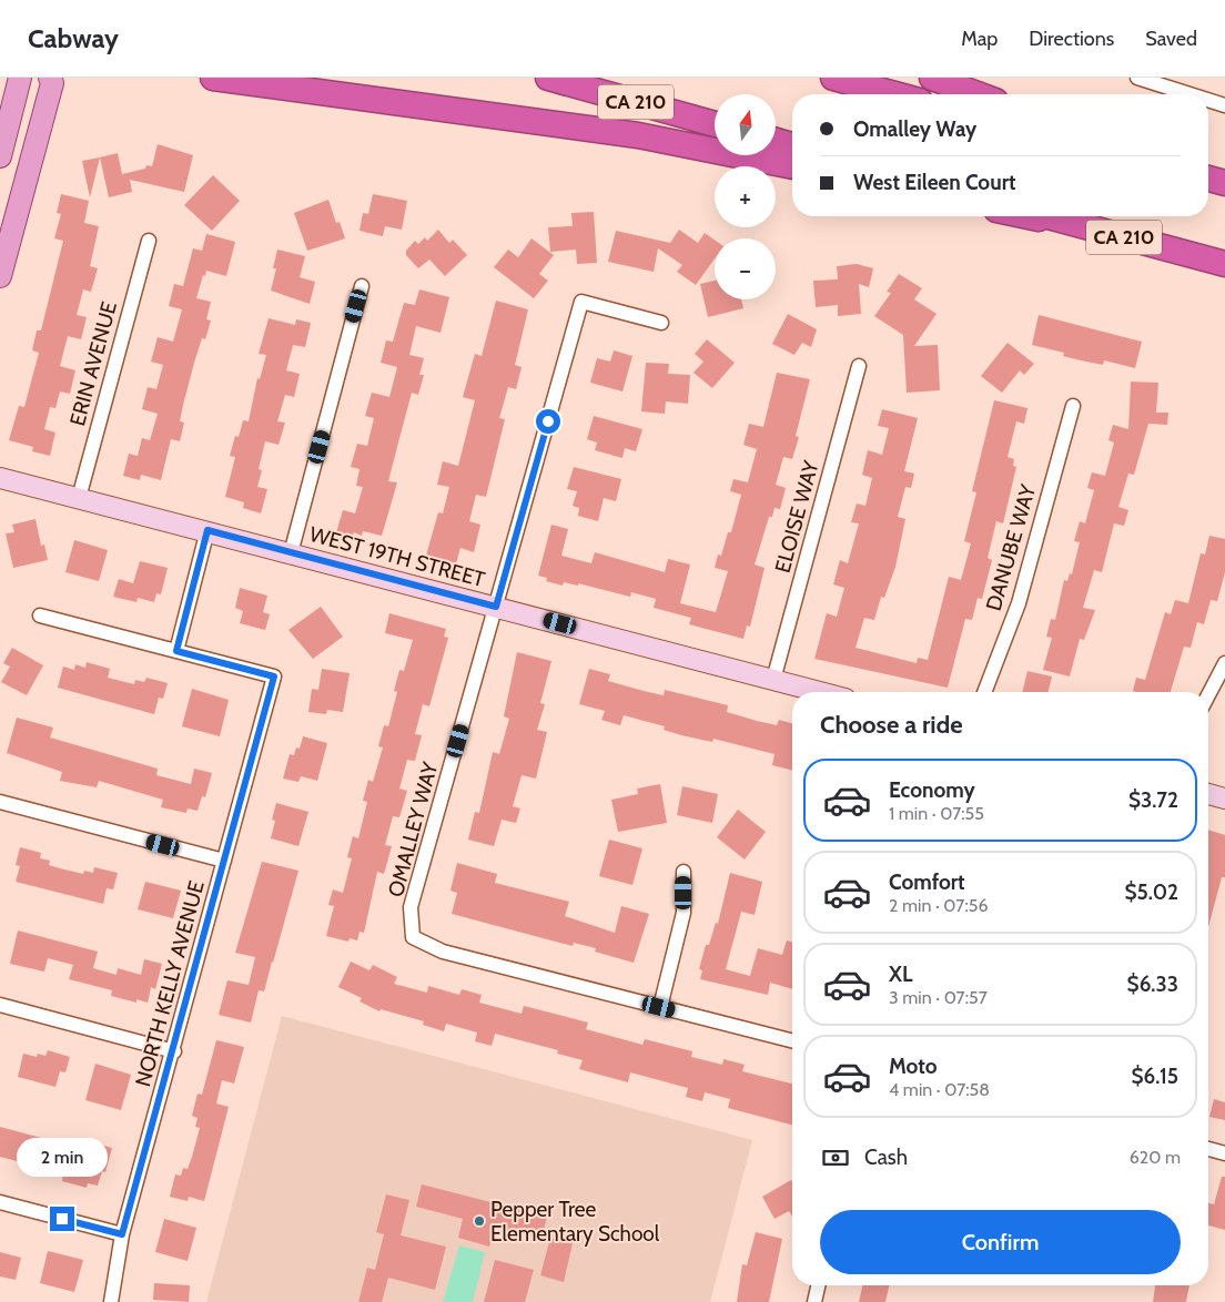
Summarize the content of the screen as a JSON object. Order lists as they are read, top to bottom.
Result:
{
  "streets": {
    "highway": ["CA 210"],
    "main road": ["WEST 19TH STREET"],
    "street": [
      "ERIN AVENUE",
      "ELOISE WAY",
      "DANUBE WAY",
      "OMALLEY WAY",
      "NORTH KELLY AVENUE"
    ]
  },
  "crossings": [
    ["ERIN AVENUE", "WEST 19TH STREET"],
    ["ELOISE WAY", "WEST 19TH STREET"],
    ["WEST 19TH STREET", "OMALLEY WAY"]
  ],
  "places": ["Pepper Tree Elementary School"],
  "north": "top",
  "page": {
    "header": "Cabway",
    "nav": ["Map", "Directions", "Saved"],
    "map_buttons": ["+", "−"],
    "banner": ["Omalley Way", "West Eileen Court"],
    "heading": "Choose a ride",
    "list": [
      {
        "name": "Economy",
        "note": "1 min · 07:55",
        "value": "$3.72"
      },
      {
        "name": "Comfort",
        "note": "2 min · 07:56",
        "value": "$5.02"
      },
      {
        "name": "XL",
        "note": "3 min · 07:57",
        "value": "$6.33"
      },
      {
        "name": "Moto",
        "note": "4 min · 07:58",
        "value": "$6.15"
      }
    ],
    "pay": ["Cash", "620 m"],
    "bubble": "2 min",
    "buttons": "Confirm"
  }
}
